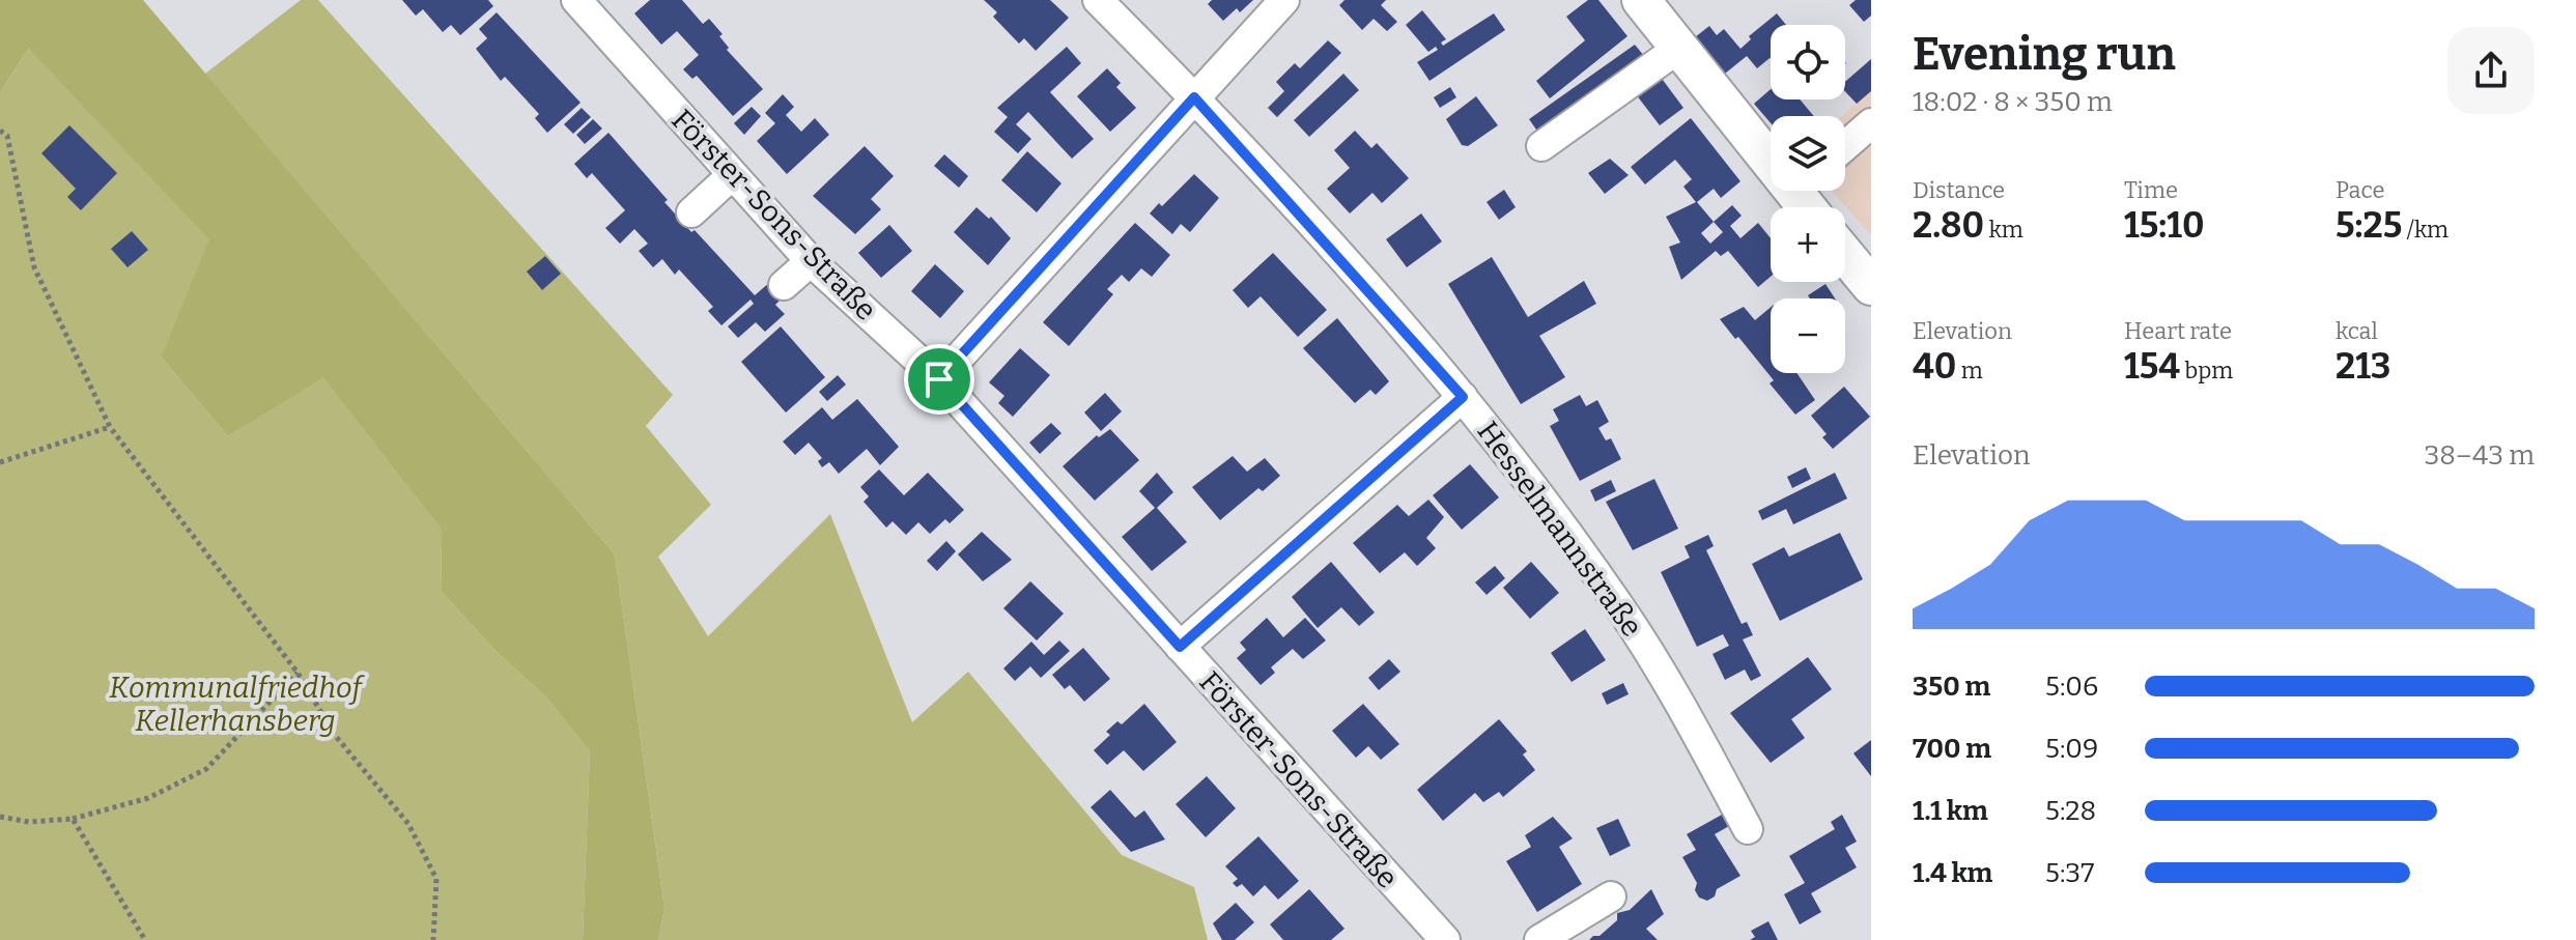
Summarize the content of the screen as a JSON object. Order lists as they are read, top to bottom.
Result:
{
  "streets": {
    "street": ["Förster-Sons-Straße", "Hesselmannstraße"]
  },
  "parks": ["Kommunalfriedhof Kellerhansberg"],
  "page": {
    "heading": ["Evening run", "18:02 · 8 × 350 m"],
    "map_buttons": ["+", "−"],
    "stats": [
      ["Distance", "2.80 km"],
      ["Time", "15:10"],
      ["Pace", "5:25 /km"],
      ["Elevation", "40 m"],
      ["Heart rate", "154 bpm"],
      ["kcal", "213"]
    ],
    "chart": ["Elevation", "38–43 m"],
    "list": [
      {
        "name": "350 m",
        "note": "5:06"
      },
      {
        "name": "700 m",
        "note": "5:09"
      },
      {
        "name": "1.1 km",
        "note": "5:28"
      },
      {
        "name": "1.4 km",
        "note": "5:37"
      }
    ]
  }
}
